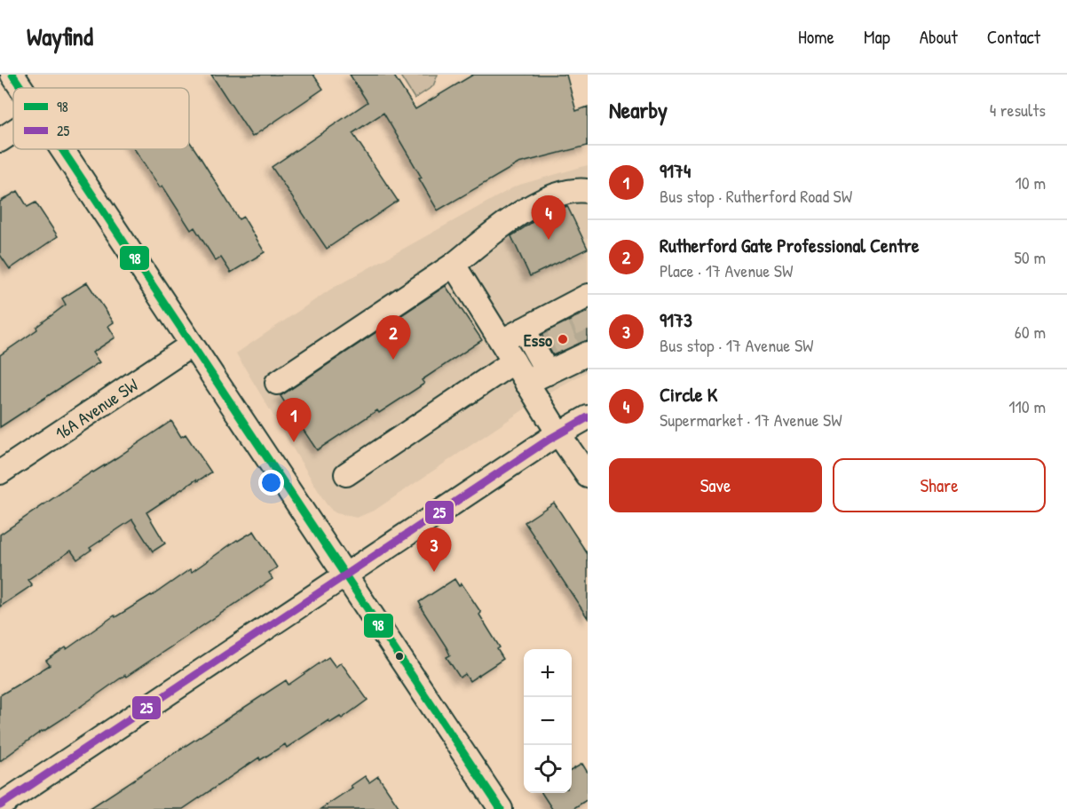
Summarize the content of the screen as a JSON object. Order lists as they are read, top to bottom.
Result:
{
  "streets": {
    "street": ["16A Avenue SW"]
  },
  "places": ["Esso"],
  "lines": ["transit line 98", "transit line 25"],
  "legend": ["98", "25"],
  "page": {
    "header": "Wayfind",
    "nav": [
      "Home",
      "Map",
      "About",
      "Contact"
    ],
    "heading": ["Nearby", "4 results"],
    "list": [
      {
        "mark": "1",
        "name": "9174",
        "note": "Bus stop · Rutherford Road SW",
        "value": "10 m"
      },
      {
        "mark": "2",
        "name": "Rutherford Gate Professional Centre",
        "note": "Place · 17 Avenue SW",
        "value": "50 m"
      },
      {
        "mark": "3",
        "name": "9173",
        "note": "Bus stop · 17 Avenue SW",
        "value": "60 m"
      },
      {
        "mark": "4",
        "name": "Circle K",
        "note": "Supermarket · 17 Avenue SW",
        "value": "110 m"
      }
    ],
    "pins": [
      "4",
      "2",
      "1",
      "3"
    ],
    "buttons": ["Save", "Share"],
    "map_buttons": ["+", "−"]
  }
}
